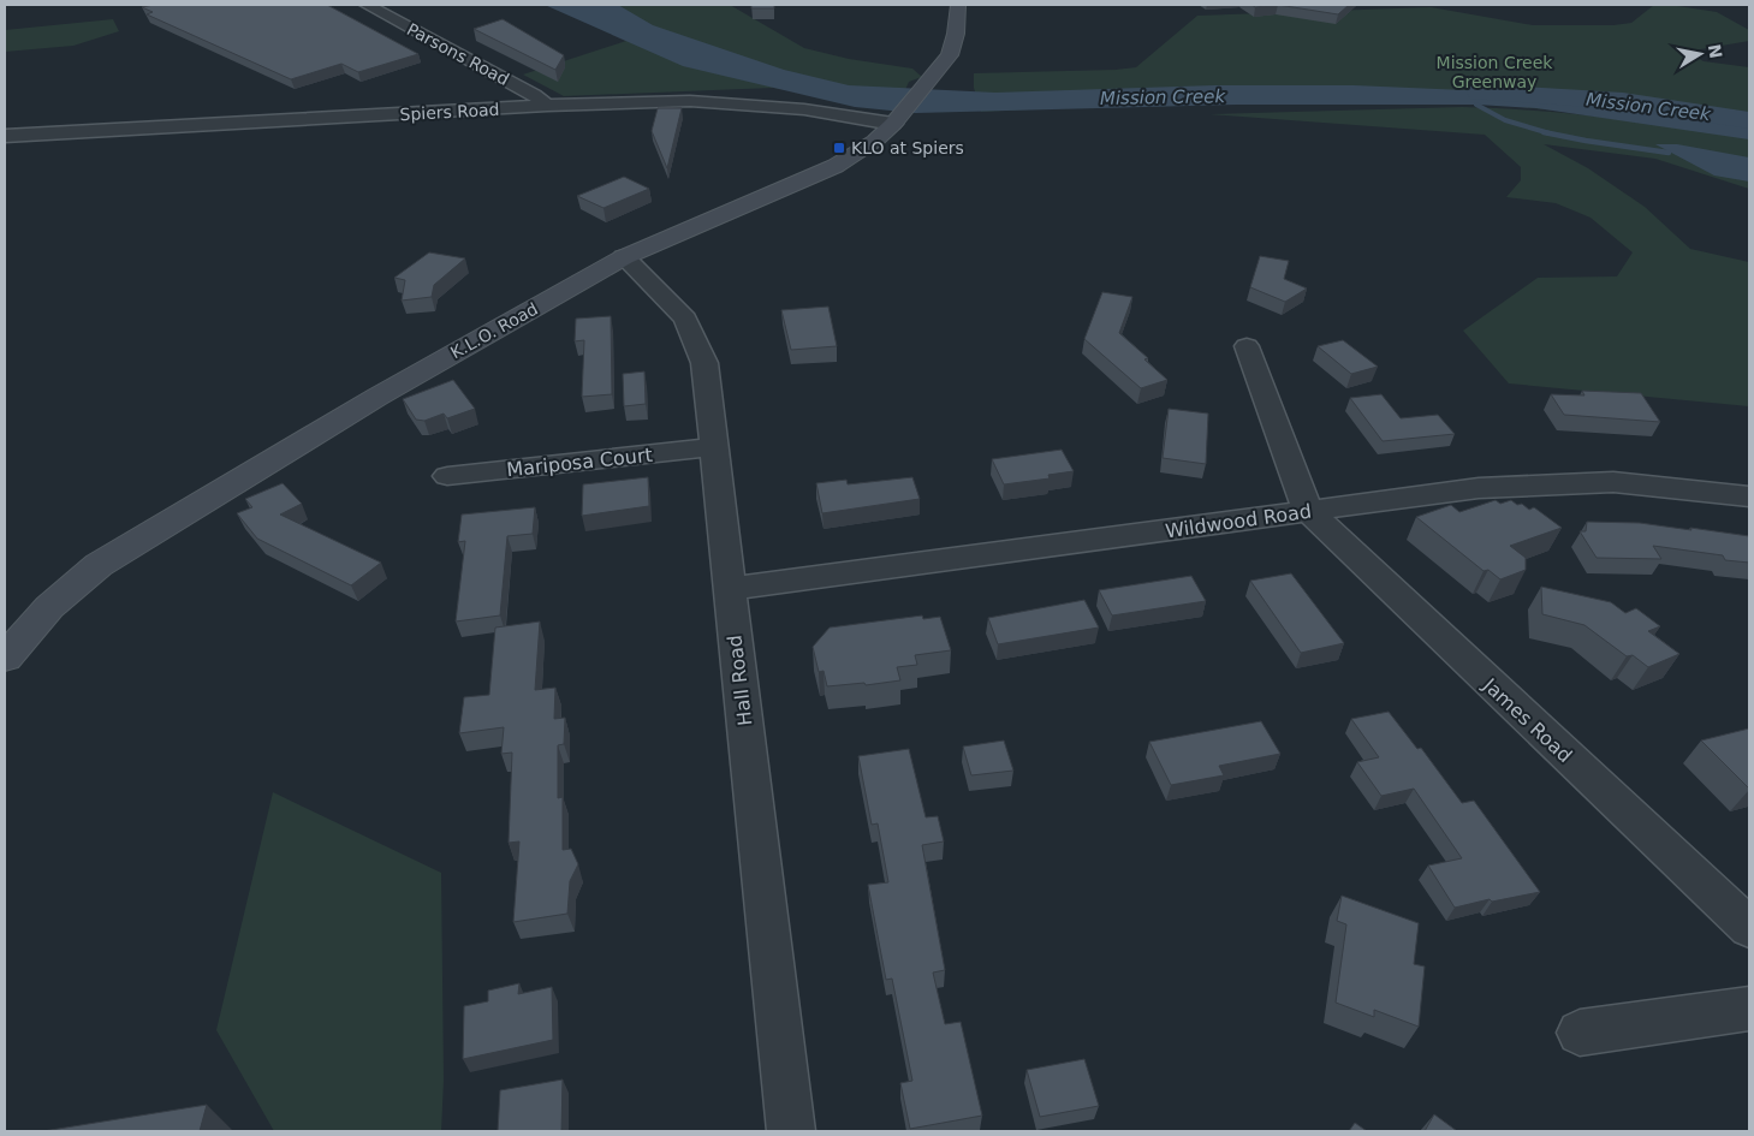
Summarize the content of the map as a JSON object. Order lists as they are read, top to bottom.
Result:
{
  "streets": {
    "main road": ["K.L.O. Road"],
    "street": [
      "Parsons Road",
      "Spiers Road",
      "Mariposa Court",
      "Wildwood Road",
      "Hall Road",
      "James Road"
    ]
  },
  "crossings": [
    ["Parsons Road", "Spiers Road"],
    ["Spiers Road", "K.L.O. Road"],
    ["K.L.O. Road", "Hall Road"],
    ["Mariposa Court", "Hall Road"],
    ["Wildwood Road", "Hall Road"],
    ["Wildwood Road", "James Road"]
  ],
  "water": ["Mission Creek"],
  "parks": ["Mission Creek Greenway"],
  "places": {
    "transit": ["KLO at Spiers"]
  },
  "north": "right"
}
